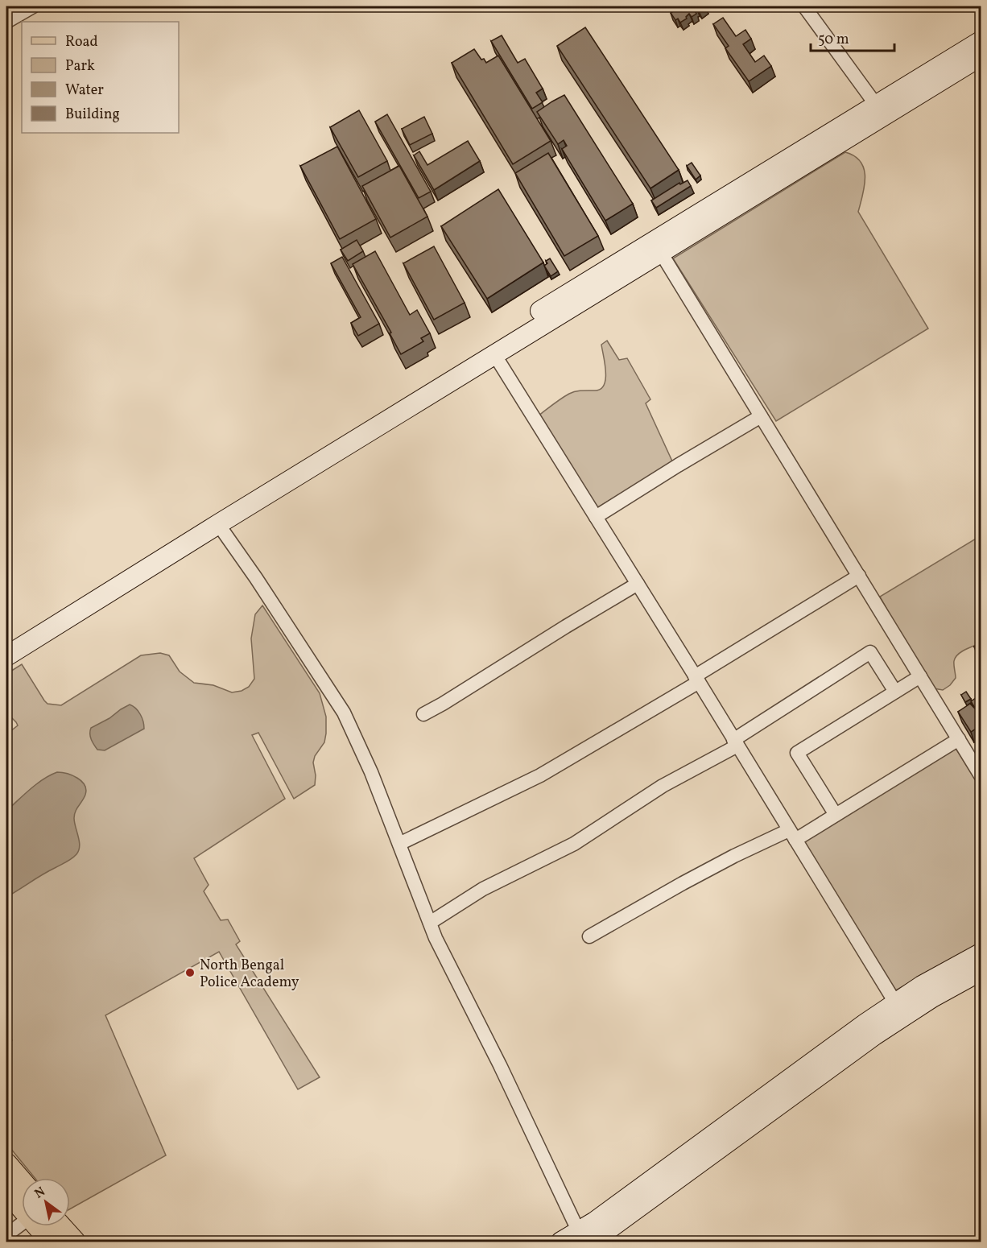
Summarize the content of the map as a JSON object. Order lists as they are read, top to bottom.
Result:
{
  "places": ["North Bengal Police Academy"],
  "legend": [
    "Road",
    "Park",
    "Water",
    "Building"
  ],
  "scale_bar": "50 m",
  "north": "top left"
}
